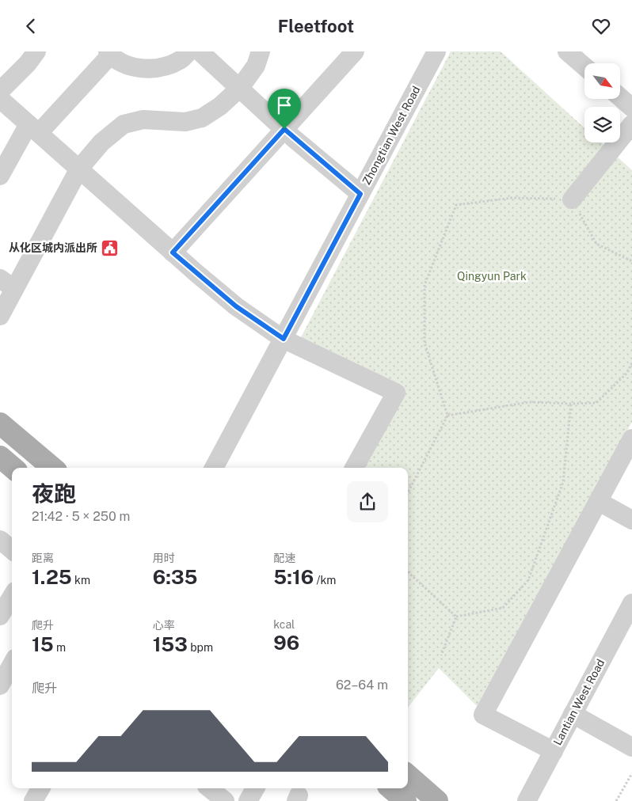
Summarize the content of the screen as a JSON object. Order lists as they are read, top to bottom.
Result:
{
  "streets": {
    "street": ["Zhongtian West Road", "Lantian West Road"]
  },
  "parks": ["Qingyun Park"],
  "places": {
    "public building": ["从化区城内派出所"]
  },
  "north": "bottom right",
  "page": {
    "header": "Fleetfoot",
    "heading": ["夜跑", "21:42 · 5 × 250 m"],
    "stats": [
      ["距离", "1.25 km"],
      ["用时", "6:35"],
      ["配速", "5:16 /km"],
      ["爬升", "15 m"],
      ["心率", "153 bpm"],
      ["kcal", "96"]
    ],
    "chart": ["爬升", "62–64 m"]
  }
}
